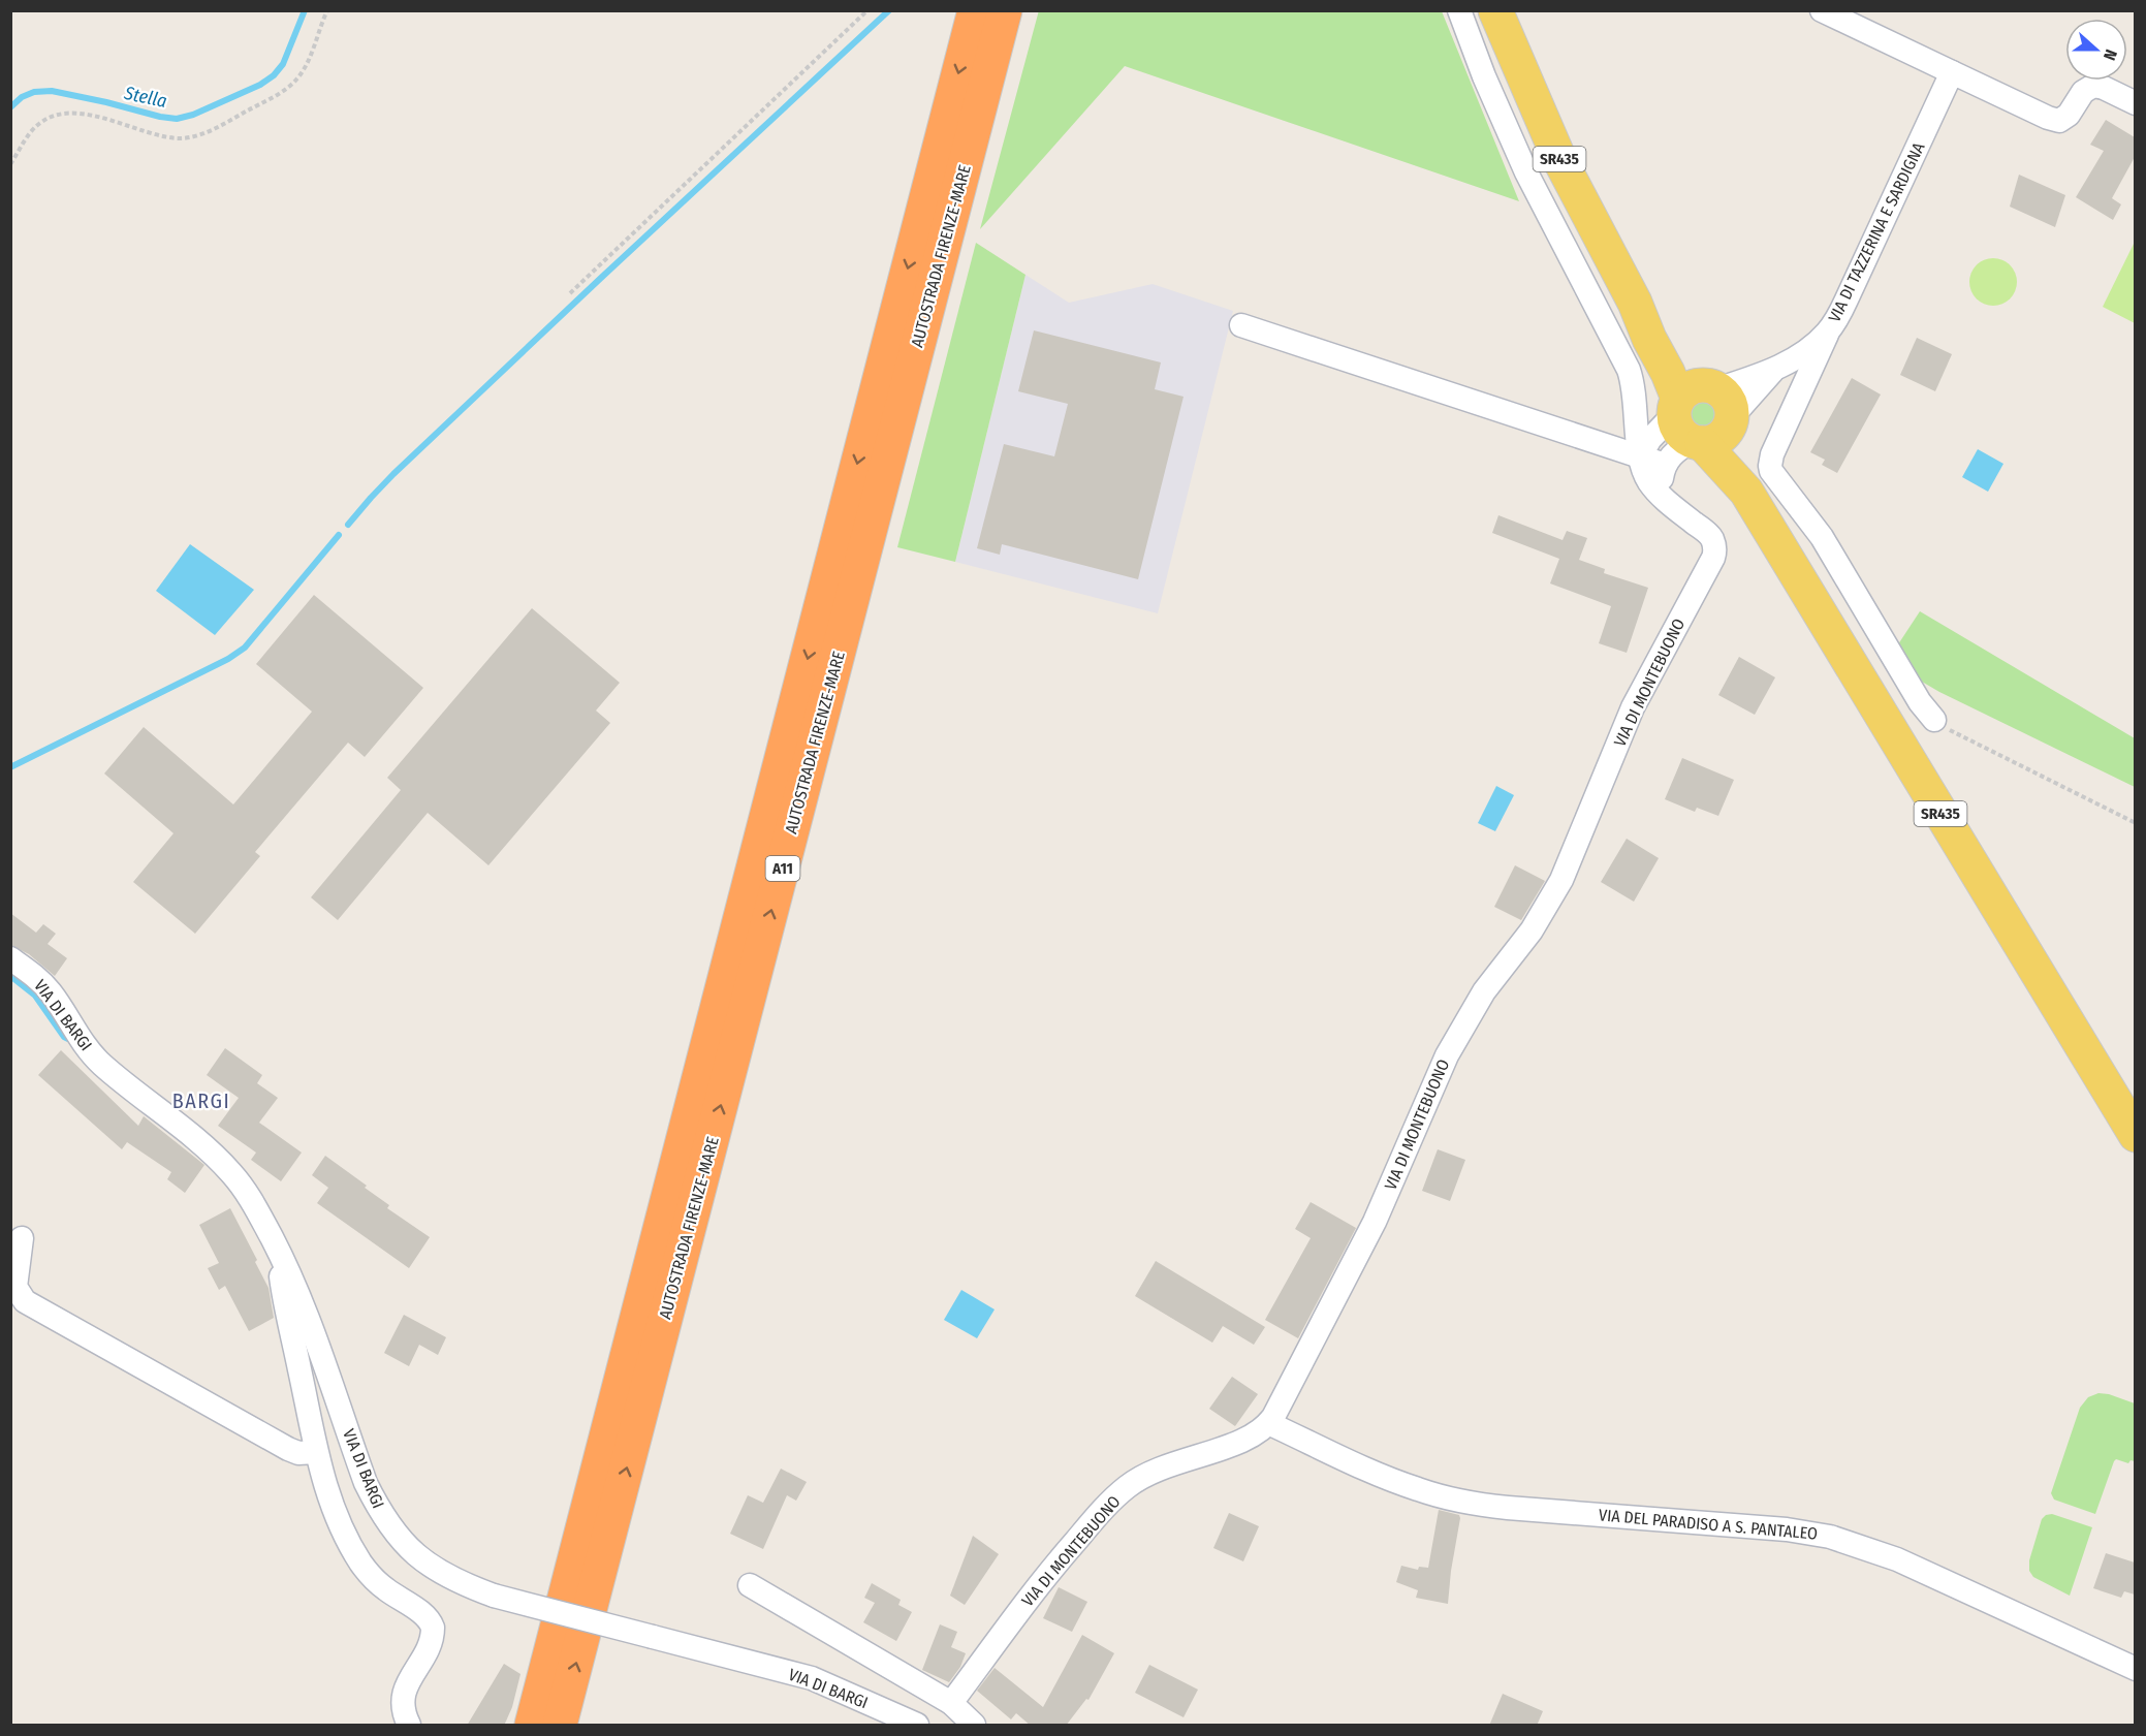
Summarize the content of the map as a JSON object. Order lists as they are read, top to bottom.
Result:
{
  "streets": {
    "highway": ["AUTOSTRADA FIRENZE-MARE", "A11"],
    "main road": ["SR435"],
    "street": [
      "VIA DI TAZZERINA E SARDIGNA",
      "VIA DI MONTEBUONO",
      "VIA DI BARGI",
      "VIA DEL PARADISO A S. PANTALEO"
    ]
  },
  "crossings": [
    ["VIA DI MONTEBUONO", "VIA DEL PARADISO A S. PANTALEO"]
  ],
  "districts": ["BARGI"],
  "water": ["Stella"],
  "north": "right"
}
